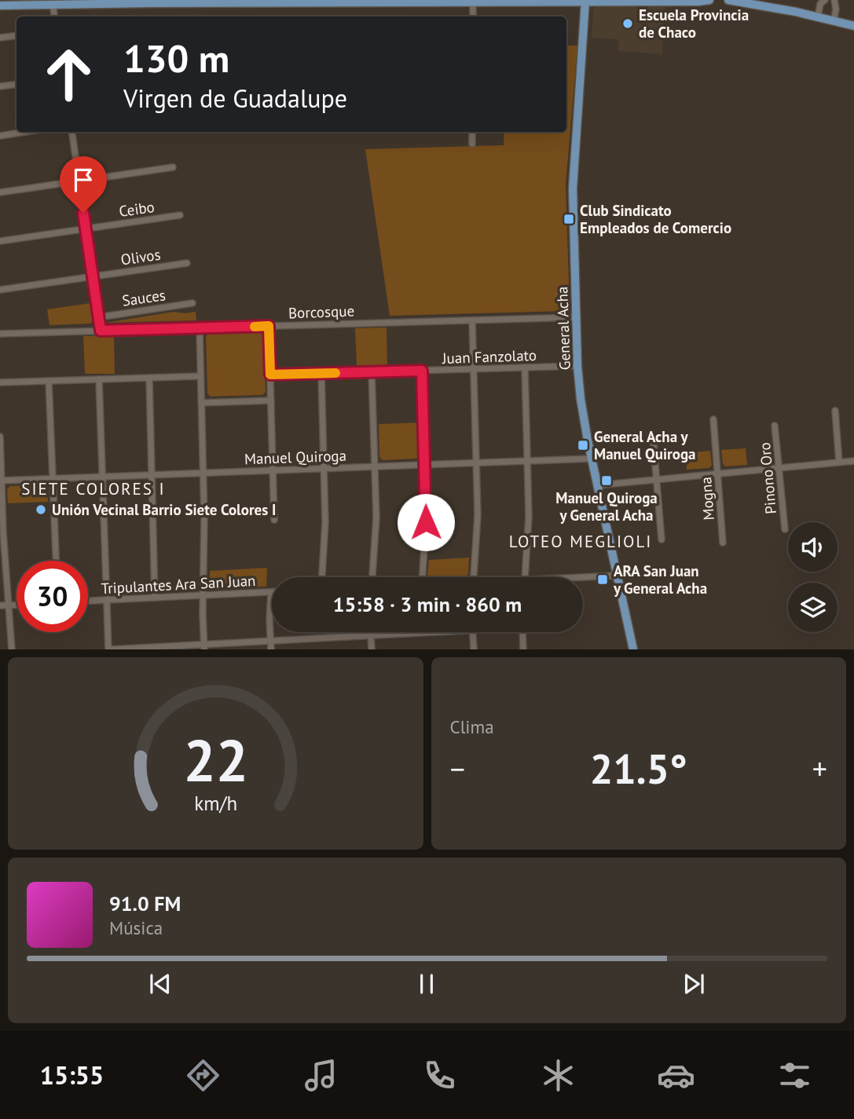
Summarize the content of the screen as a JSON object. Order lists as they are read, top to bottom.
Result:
{
  "streets": {
    "main road": ["General Acha"],
    "street": [
      "Ceibo",
      "Olivos",
      "Sauces",
      "Borcosque",
      "Juan Fanzolato",
      "Manuel Quiroga",
      "Pinono Oro",
      "Mogna",
      "Tripulantes Ara San Juan"
    ]
  },
  "crossings": [
    ["Borcosque", "General Acha"],
    ["General Acha", "Juan Fanzolato"],
    ["General Acha", "Manuel Quiroga"]
  ],
  "districts": ["SIETE COLORES I", "LOTEO MEGLIOLI"],
  "places": {
    "other": ["Escuela Provincia de Chaco", "Unión Vecinal Barrio Siete Colores I"],
    "transit": [
      "Club Sindicato Empleados de Comercio",
      "General Acha y Manuel Quiroga",
      "Manuel Quiroga y General Acha",
      "ARA San Juan y General Acha"
    ]
  },
  "page": {
    "turn": ["130 m", "Virgen de Guadalupe"],
    "limit": "30",
    "trip": "15:58 · 3 min · 860 m",
    "tile": "Clima",
    "heat": ["−", "21.5°", "+"],
    "song": ["91.0 FM", "Música"],
    "tabs": "15:55",
    "gauge": ["22", "km/h"]
  }
}
